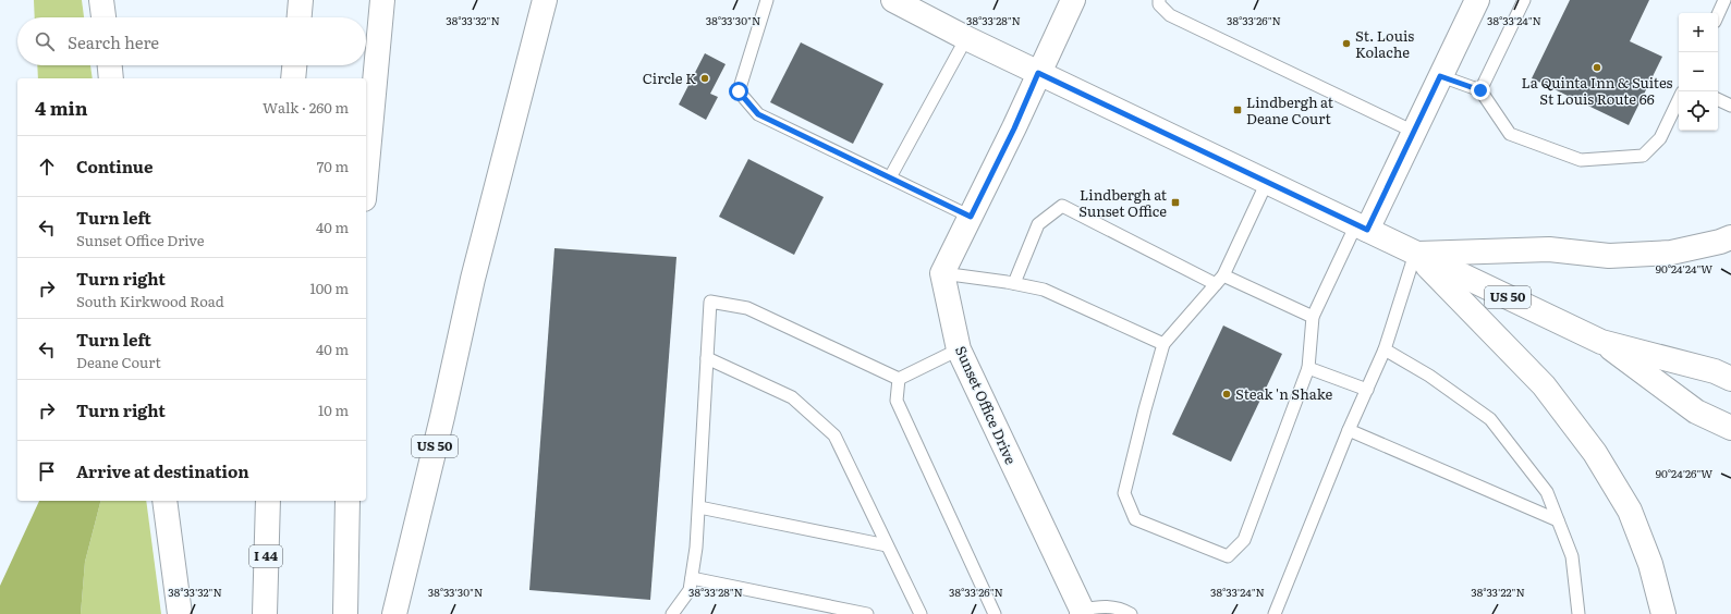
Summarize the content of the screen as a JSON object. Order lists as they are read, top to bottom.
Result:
{
  "streets": {
    "main road": ["US 50", "Sunset Office Drive", "I 44"]
  },
  "places": {
    "other": [
      "St. Louis Kolache",
      "La Quinta Inn & Suites St Louis Route 66",
      "Circle K",
      "Steak 'n Shake"
    ],
    "transit": ["Lindbergh at Deane Court", "Lindbergh at Sunset Office"]
  },
  "page": {
    "map_buttons": ["+", "−"],
    "search": "Search here",
    "heading": ["4 min", "Walk · 260 m"],
    "list": [
      ["Continue", "70 m"],
      ["Turn left", "Sunset Office Drive", "40 m"],
      ["Turn right", "South Kirkwood Road", "100 m"],
      ["Turn left", "Deane Court", "40 m"],
      ["Turn right", "10 m"],
      "Arrive at destination"
    ]
  },
  "coordinates": [
    "38°33'32\"N",
    "38°33'30\"N",
    "38°33'28\"N",
    "38°33'26\"N",
    "38°33'24\"N",
    "90°24'24\"W",
    "90°24'26\"W",
    "38°33'22\"N"
  ]
}
